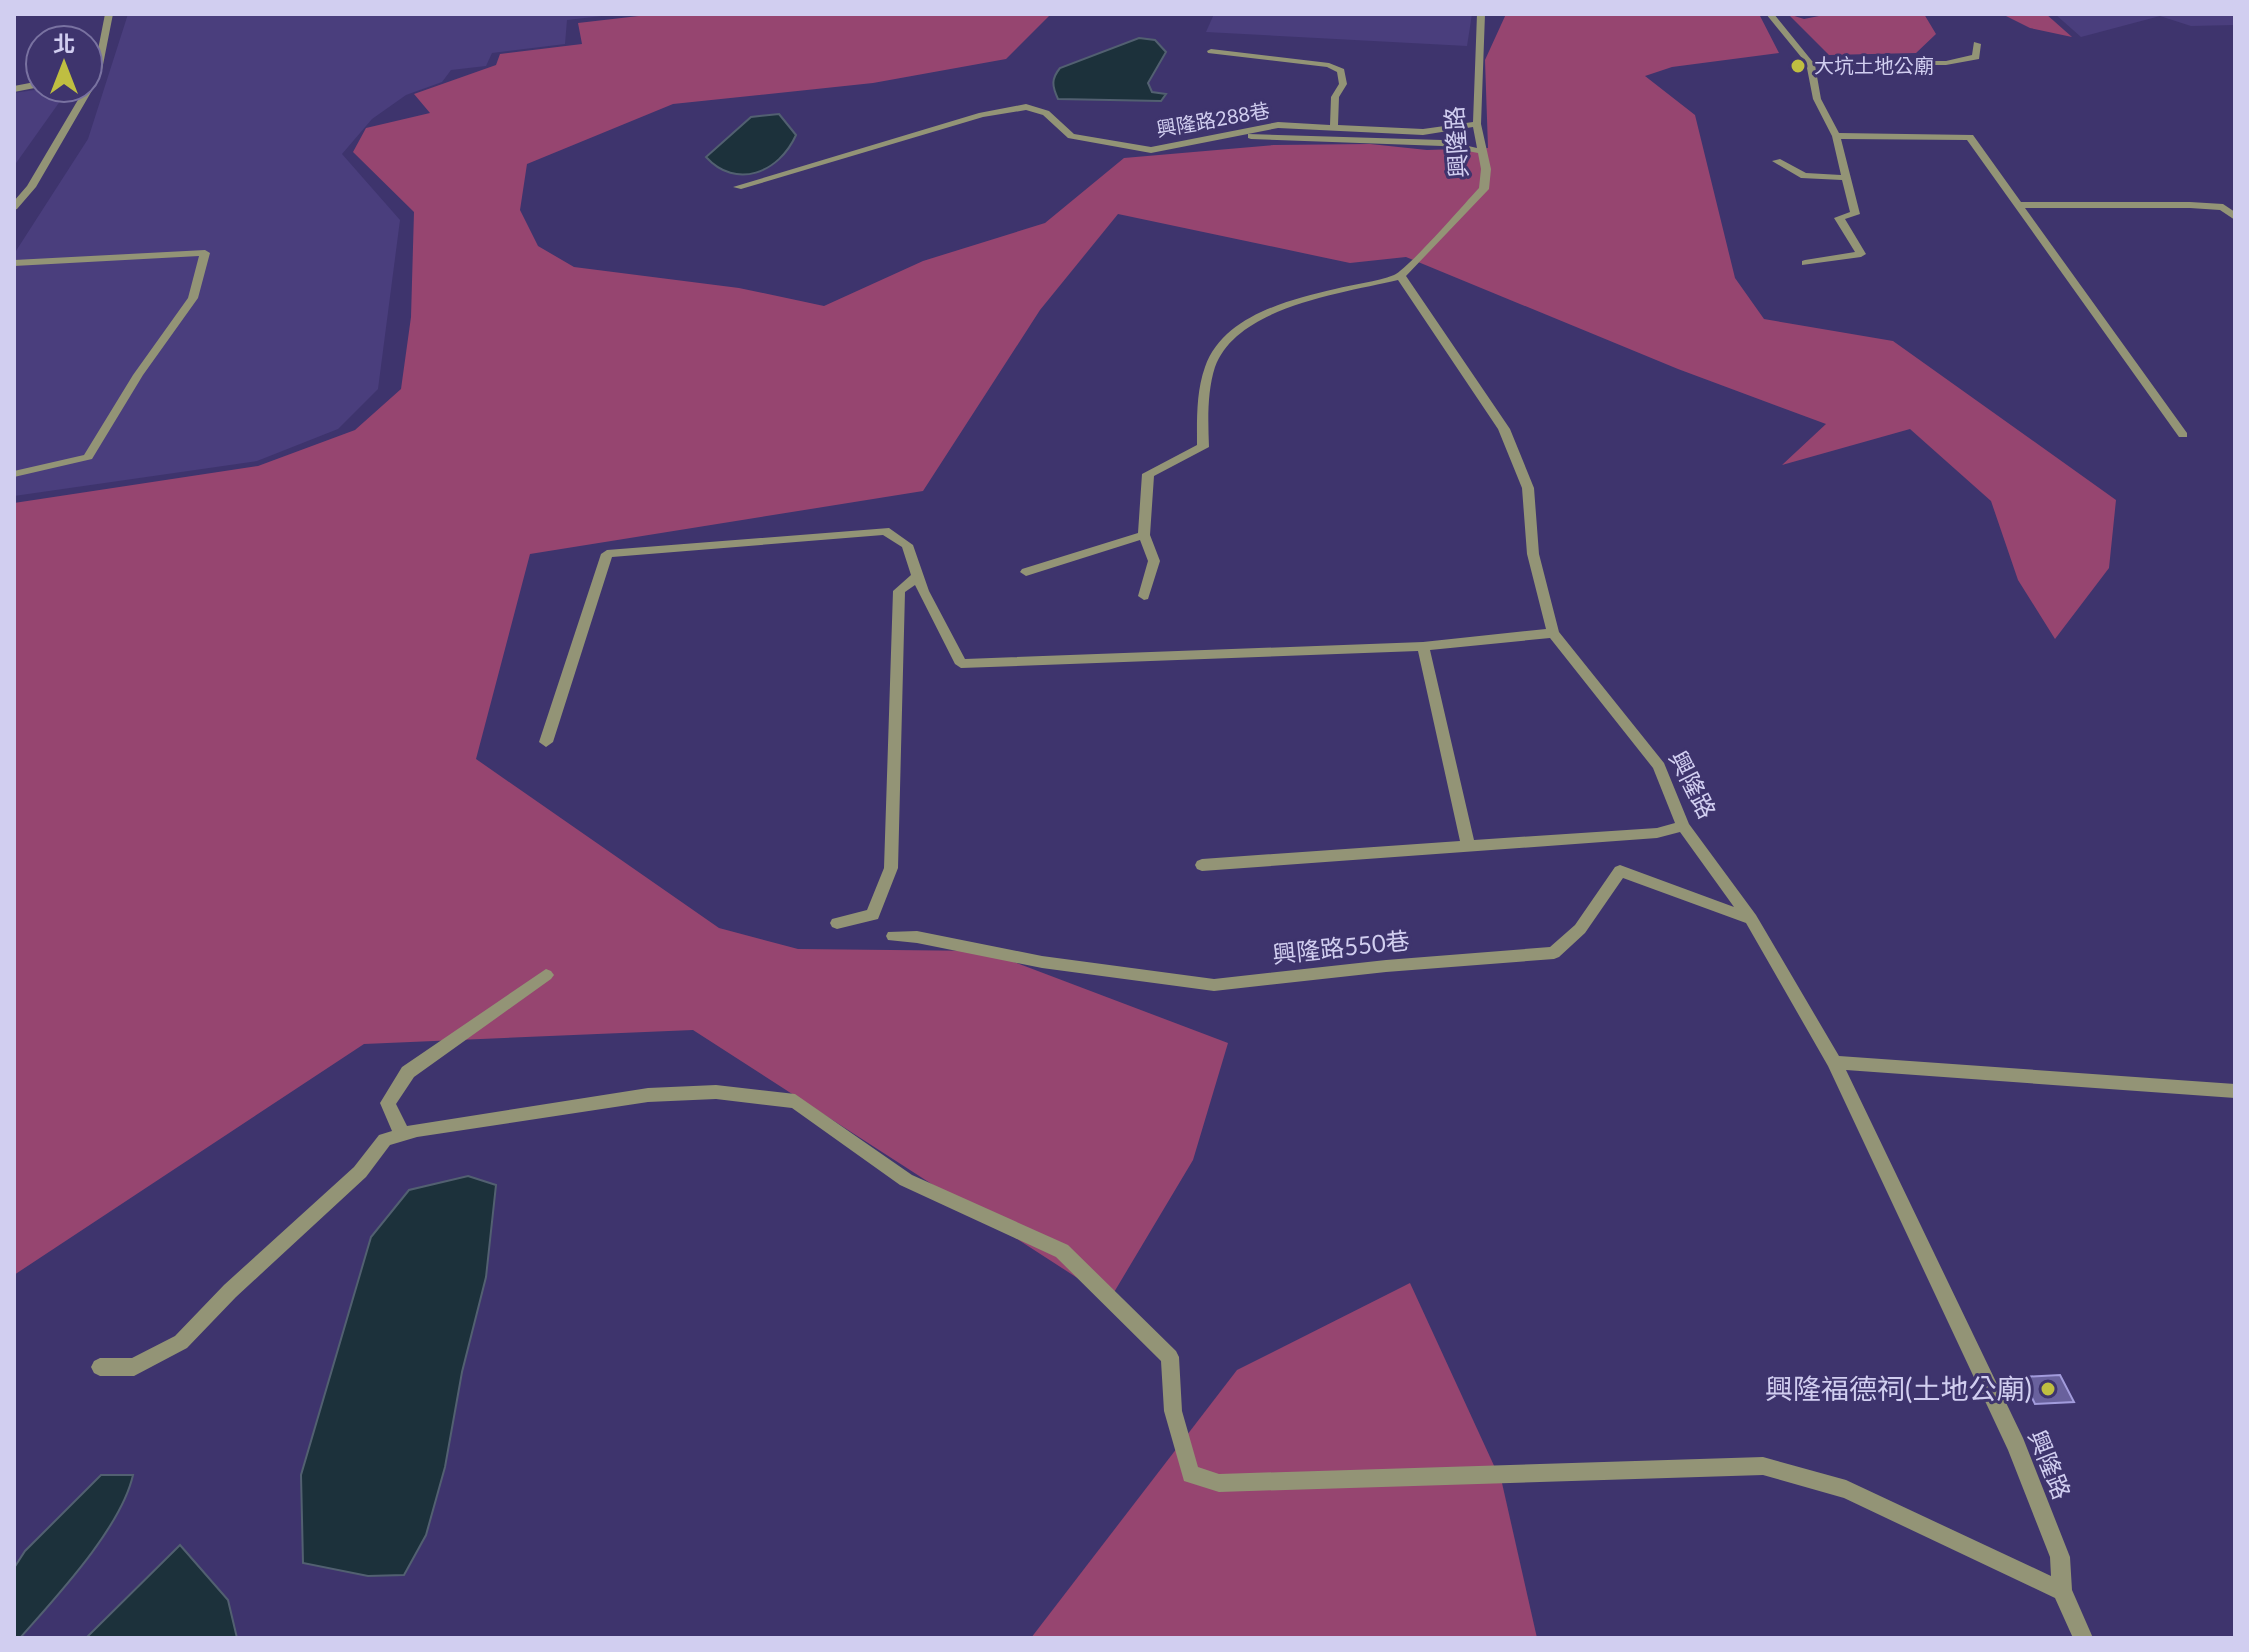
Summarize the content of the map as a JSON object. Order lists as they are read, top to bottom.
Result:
{
  "streets": {
    "street": ["興隆路288巷", "興隆路", "興隆路550巷"]
  },
  "crossings": [
    ["興隆路288巷", "興隆路"],
    ["興隆路", "興隆路550巷"]
  ],
  "places": ["大坑土地公廟", "興隆福德祠(土地公廟)"],
  "north": "top"
}
